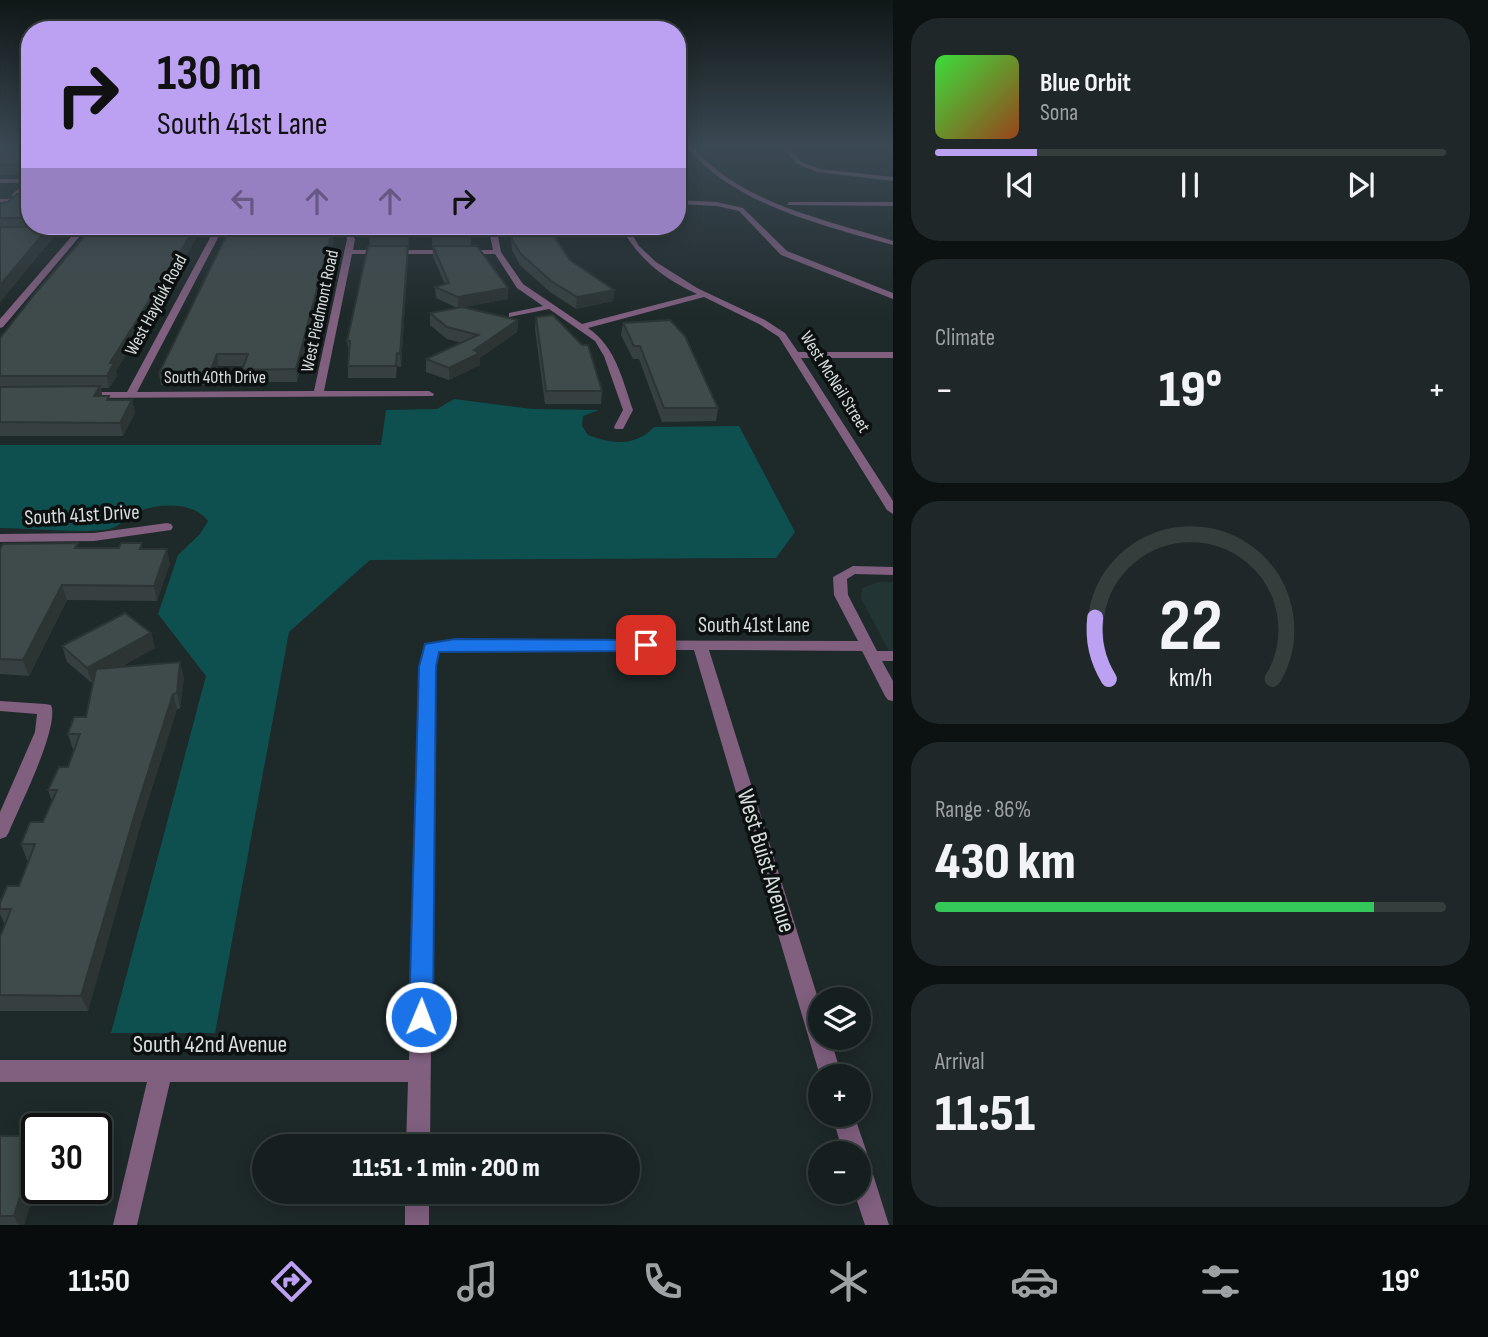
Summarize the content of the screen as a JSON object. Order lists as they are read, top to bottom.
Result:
{
  "streets": {
    "street": [
      "West Hayduk Road",
      "West Piedmont Road",
      "South 40th Drive",
      "West McNeil Street",
      "South 41st Drive",
      "South 41st Lane",
      "West Buist Avenue",
      "South 42nd Avenue"
    ]
  },
  "crossings": [
    ["West Hayduk Road", "South 40th Drive"],
    ["West Piedmont Road", "South 40th Drive"],
    ["South 41st Lane", "West Buist Avenue"],
    ["South 41st Lane", "South 42nd Avenue"]
  ],
  "page": {
    "turn": ["130 m", "South 41st Lane"],
    "song": ["Blue Orbit", "Sona"],
    "tile": [
      "Climate",
      ["Range · 86%", "430 km"],
      ["Arrival", "11:51"]
    ],
    "heat": ["−", "19°", "+"],
    "map_buttons": ["+", "−"],
    "limit": "30",
    "trip": "11:51 · 1 min · 200 m",
    "tabs": ["11:50", "19°"],
    "gauge": ["22", "km/h"]
  }
}
